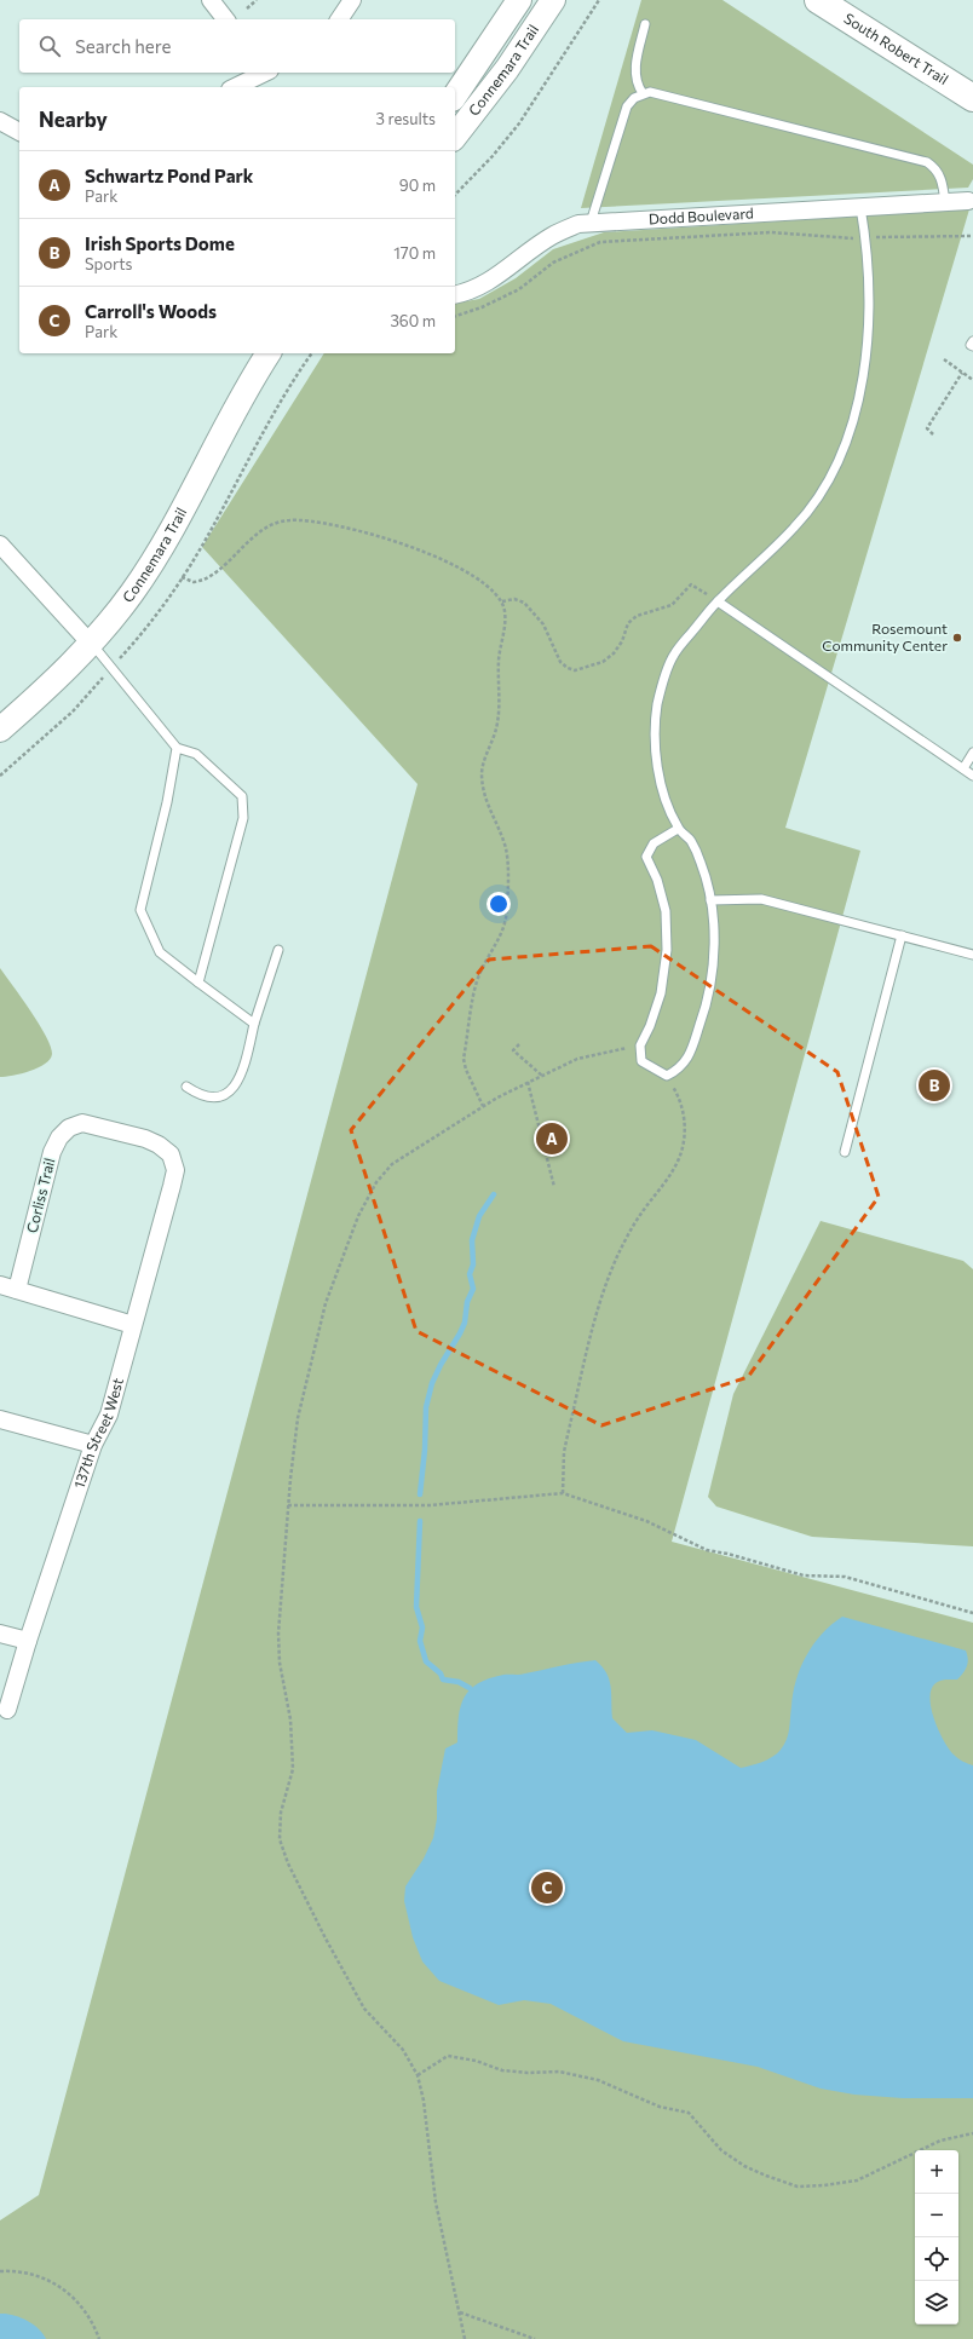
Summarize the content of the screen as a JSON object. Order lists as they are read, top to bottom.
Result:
{
  "streets": {
    "main road": ["South Robert Trail"],
    "street": [
      "Connemara Trail",
      "Dodd Boulevard",
      "Corliss Trail",
      "137th Street West"
    ]
  },
  "crossings": [
    ["Corliss Trail", "137th Street West"]
  ],
  "places": ["Rosemount Community Center"],
  "page": {
    "search": "Search here",
    "heading": ["Nearby", "3 results"],
    "list": [
      {
        "mark": "A",
        "name": "Schwartz Pond Park",
        "note": "Park",
        "value": "90 m"
      },
      {
        "mark": "B",
        "name": "Irish Sports Dome",
        "note": "Sports",
        "value": "170 m"
      },
      {
        "mark": "C",
        "name": "Carroll's Woods",
        "note": "Park",
        "value": "360 m"
      }
    ],
    "pins": ["B", "A", "C"],
    "map_buttons": ["+", "−"]
  }
}
